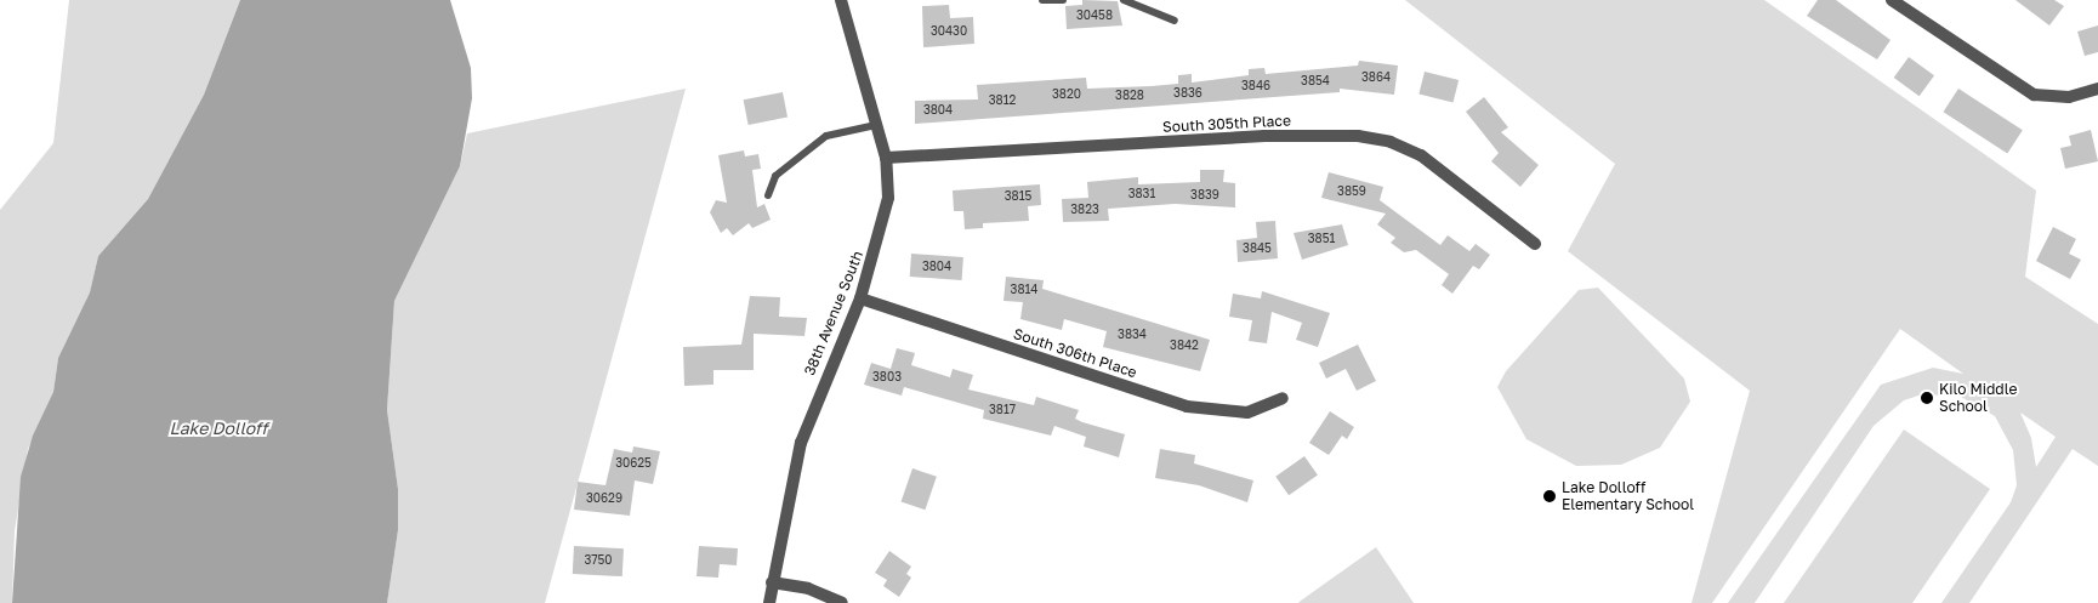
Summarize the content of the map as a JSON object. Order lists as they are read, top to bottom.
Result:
{
  "streets": {
    "street": ["South 305th Place", "38th Avenue South", "South 306th Place"]
  },
  "crossings": [
    ["South 305th Place", "38th Avenue South"],
    ["38th Avenue South", "South 306th Place"]
  ],
  "water": ["Lake Dolloff"],
  "places": ["Kilo Middle School", "Lake Dolloff Elementary School"],
  "house_numbers": [
    "30458",
    "30430",
    "3864",
    "3854",
    "3846",
    "3836",
    "3820",
    "3828",
    "3812",
    "3804",
    "3859",
    "3831",
    "3839",
    "3815",
    "3823",
    "3851",
    "3845",
    "3804",
    "3814",
    "3834",
    "3842",
    "3803",
    "3817",
    "30625",
    "30629",
    "3750"
  ]
}
